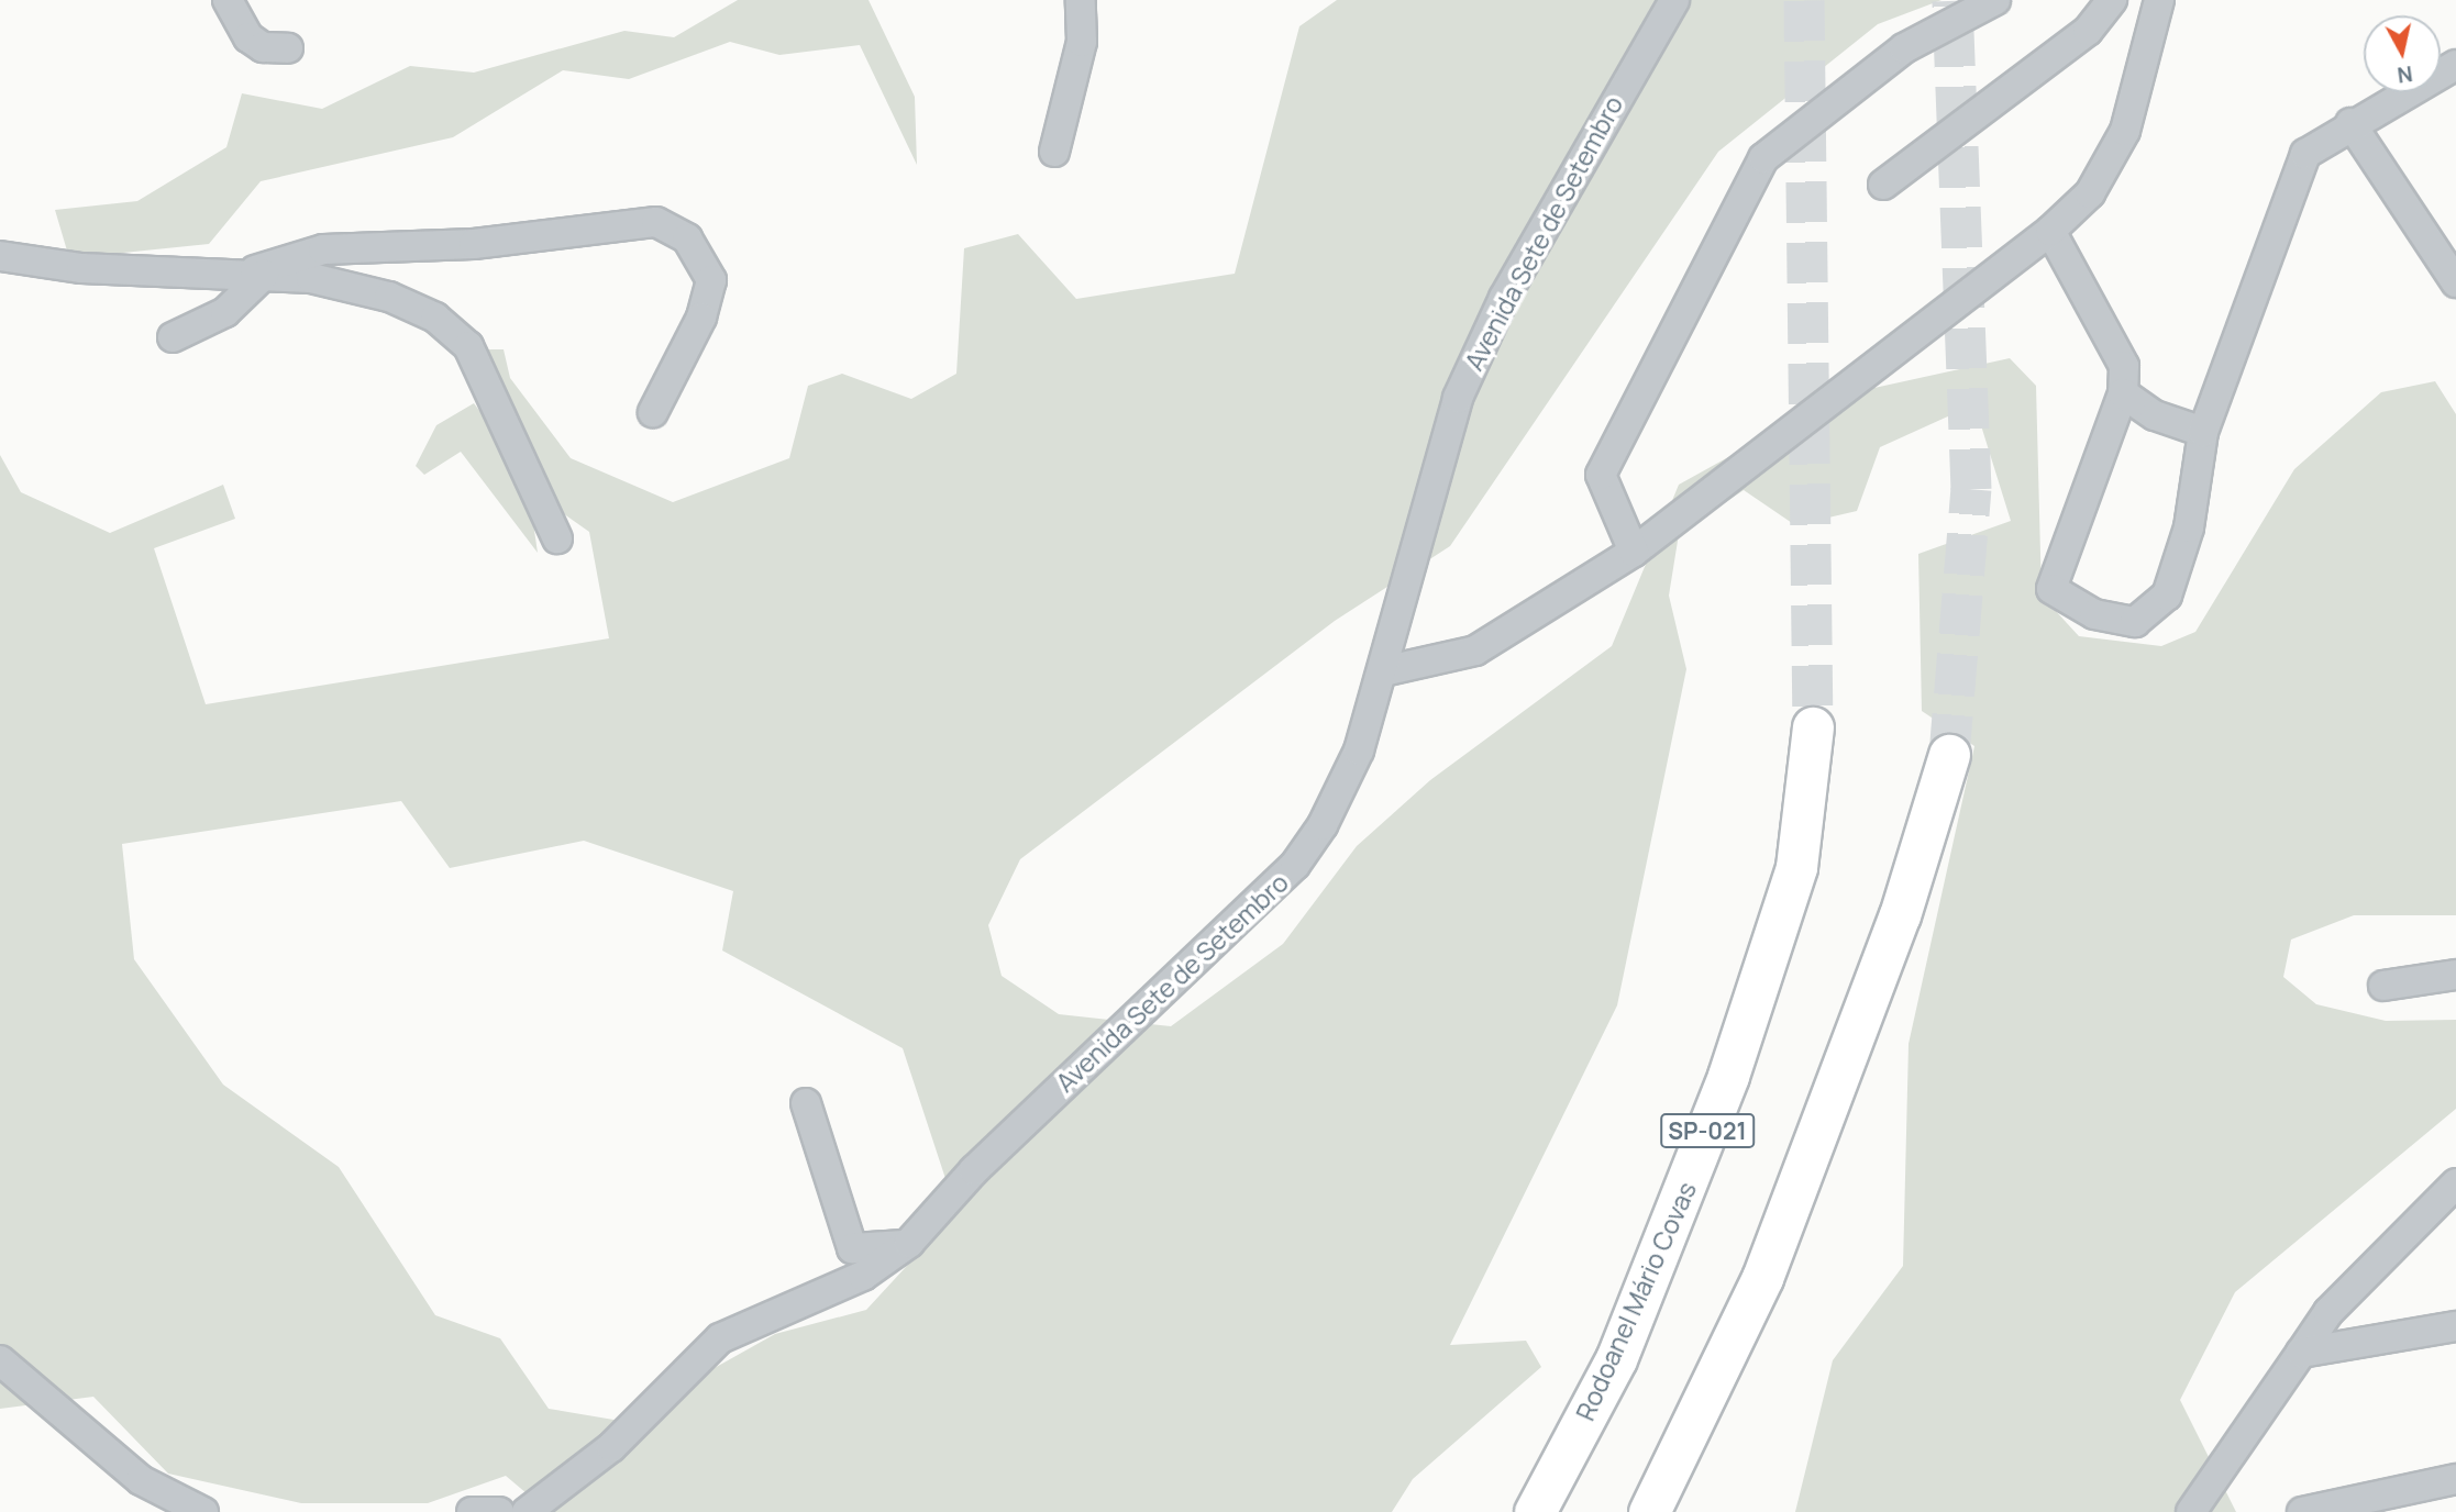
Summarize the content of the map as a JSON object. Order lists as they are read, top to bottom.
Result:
{
  "streets": {
    "highway": ["SP-021", "Rodoanel Mário Covas"],
    "street": ["Avenida Sete de Setembro"]
  },
  "north": "bottom"
}
